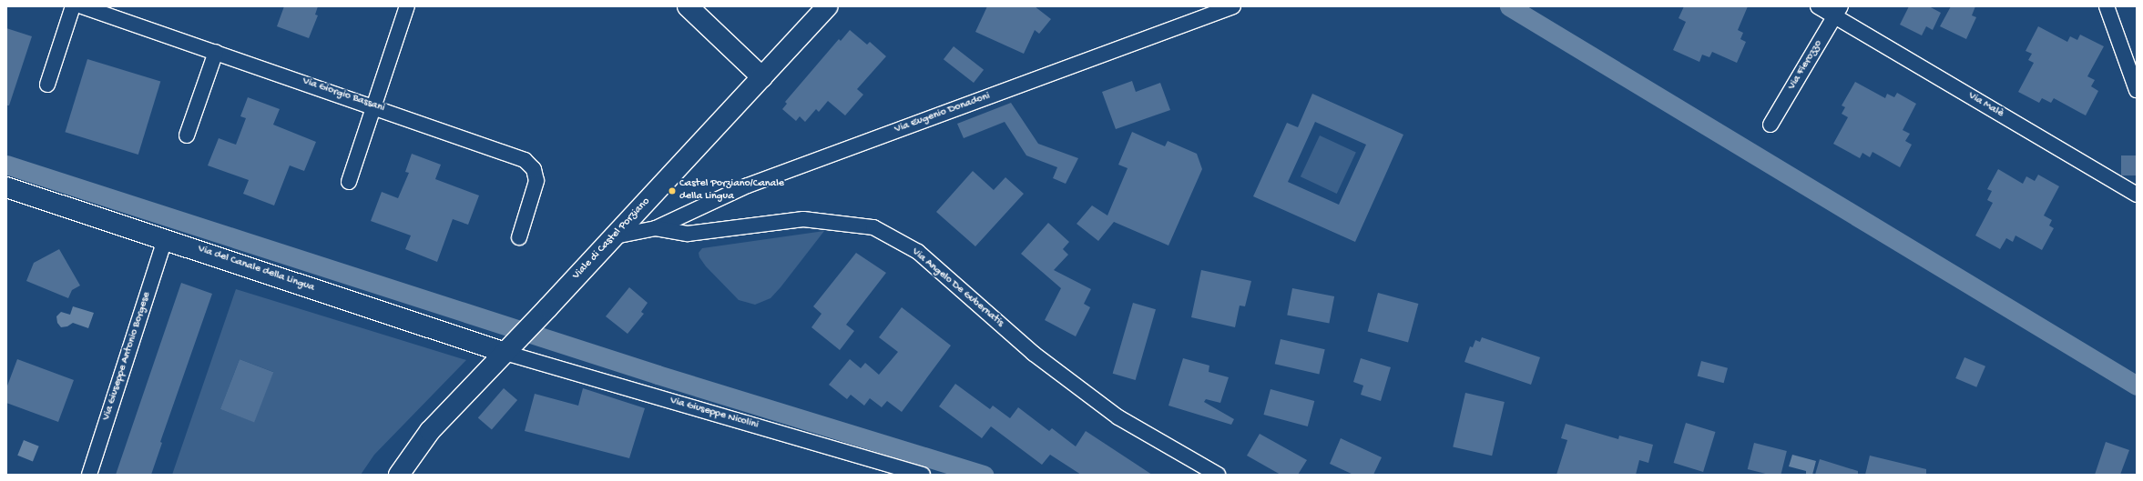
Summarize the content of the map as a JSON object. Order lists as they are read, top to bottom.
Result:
{
  "streets": {
    "street": [
      "Via Fierozzo",
      "Via Giorgio Bassani",
      "Via Malè",
      "Via Eugenio Donadoni",
      "Viale di Castel Porziano",
      "Via del Canale della Lingua",
      "Via Angelo De Gubernatis",
      "Via Giuseppe Antonio Borgese",
      "Via Giuseppe Nicolini"
    ]
  },
  "crossings": [
    ["Via Fierozzo", "Via Malè"],
    ["Via Eugenio Donadoni", "Via Angelo De Gubernatis"],
    ["Viale di Castel Porziano", "Via del Canale della Lingua"],
    ["Viale di Castel Porziano", "Via Angelo De Gubernatis"],
    ["Viale di Castel Porziano", "Via Giuseppe Nicolini"],
    ["Via del Canale della Lingua", "Via Giuseppe Antonio Borgese"],
    ["Via del Canale della Lingua", "Via Giuseppe Nicolini"]
  ],
  "places": ["Castel Porziano/Canale della Lingua"]
}
